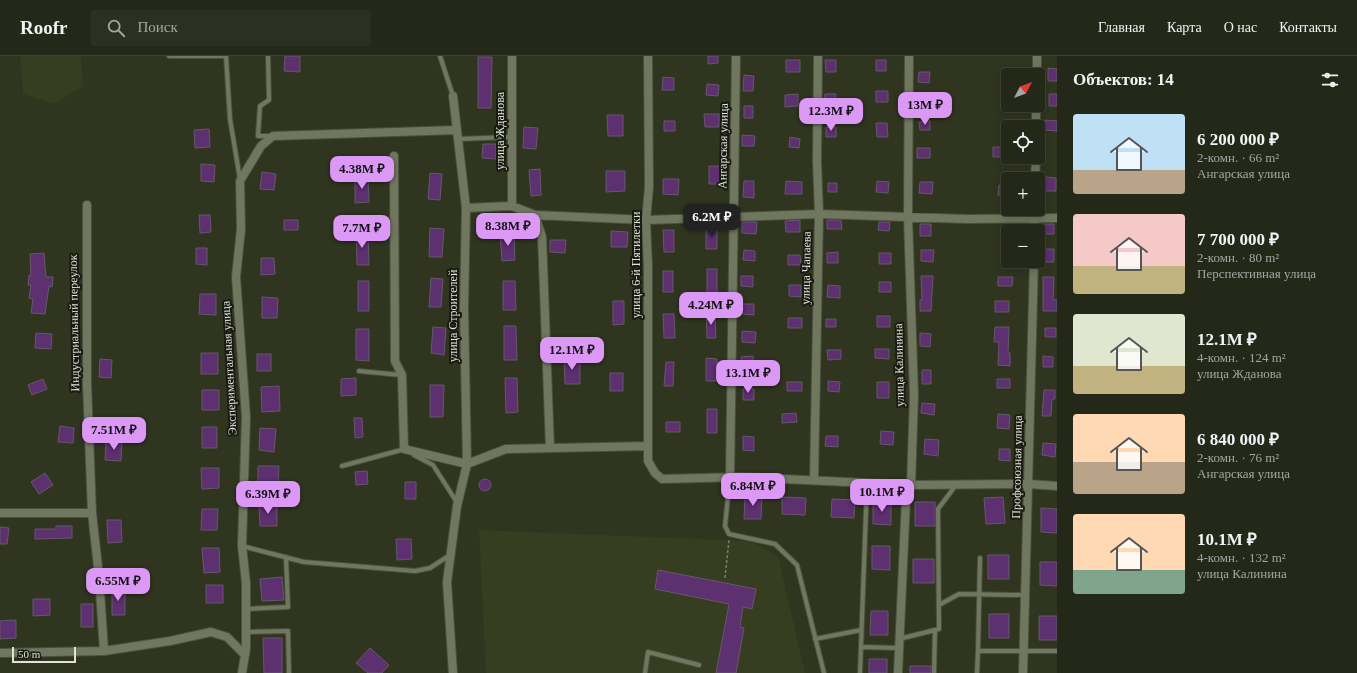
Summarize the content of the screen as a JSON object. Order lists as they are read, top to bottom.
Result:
{
  "streets": {
    "street": [
      "улица Жданова",
      "Ангарская улица",
      "улица 6-й Пятилетки",
      "улица Чапаева",
      "улица Строителей",
      "Индустриальный переулок",
      "улица Калинина",
      "Экспериментальная улица",
      "Профсоюзная улица"
    ]
  },
  "crossings": [
    ["Ангарская улица", "улица 6-й Пятилетки"]
  ],
  "scale_bar": "50 m",
  "north": "top right",
  "page": {
    "header": "Roofr",
    "search": "Поиск",
    "nav": [
      "Главная",
      "Карта",
      "О нас",
      "Контакты"
    ],
    "heading": "Объектов: 14",
    "map_buttons": ["+", "−"],
    "price": [
      "13M ₽",
      "12.3M ₽",
      "4.38M ₽",
      "6.2M ₽",
      "8.38M ₽",
      "7.7M ₽",
      "4.24M ₽",
      "12.1M ₽",
      "13.1M ₽",
      "7.51M ₽",
      "6.84M ₽",
      "10.1M ₽",
      "6.39M ₽",
      "6.55M ₽"
    ],
    "list": [
      {
        "name": "6 200 000 ₽",
        "note": "2-комн. · 66 m² · Ангарская улица"
      },
      {
        "name": "7 700 000 ₽",
        "note": "2-комн. · 80 m² · Перспективная улица"
      },
      {
        "name": "12.1M ₽",
        "note": "4-комн. · 124 m² · улица Жданова"
      },
      {
        "name": "6 840 000 ₽",
        "note": "2-комн. · 76 m² · Ангарская улица"
      },
      {
        "name": "10.1M ₽",
        "note": "4-комн. · 132 m² · улица Калинина"
      }
    ],
    "scale": "50 m"
  }
}
